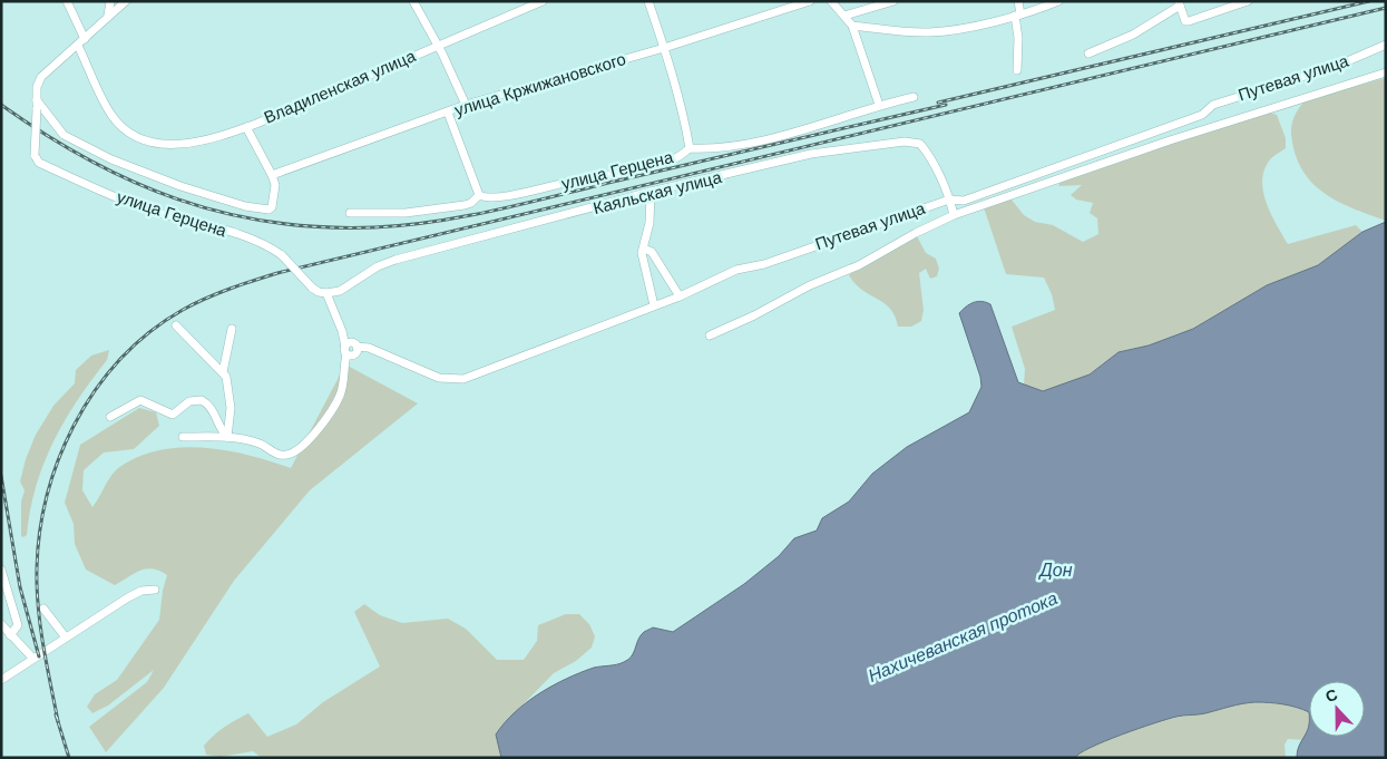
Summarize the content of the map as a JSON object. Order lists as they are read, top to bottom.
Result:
{
  "streets": {
    "street": [
      "Путевая улица",
      "улица Кржижановского",
      "Владиленская улица",
      "улица Герцена",
      "Каяльская улица"
    ]
  },
  "crossings": [
    ["Путевая улица", "Каяльская улица"],
    ["улица Кржижановского", "улица Герцена"],
    ["улица Герцена", "Каяльская улица"]
  ],
  "water": ["Дон", "Нахичеванская протока"],
  "north": "top"
}
